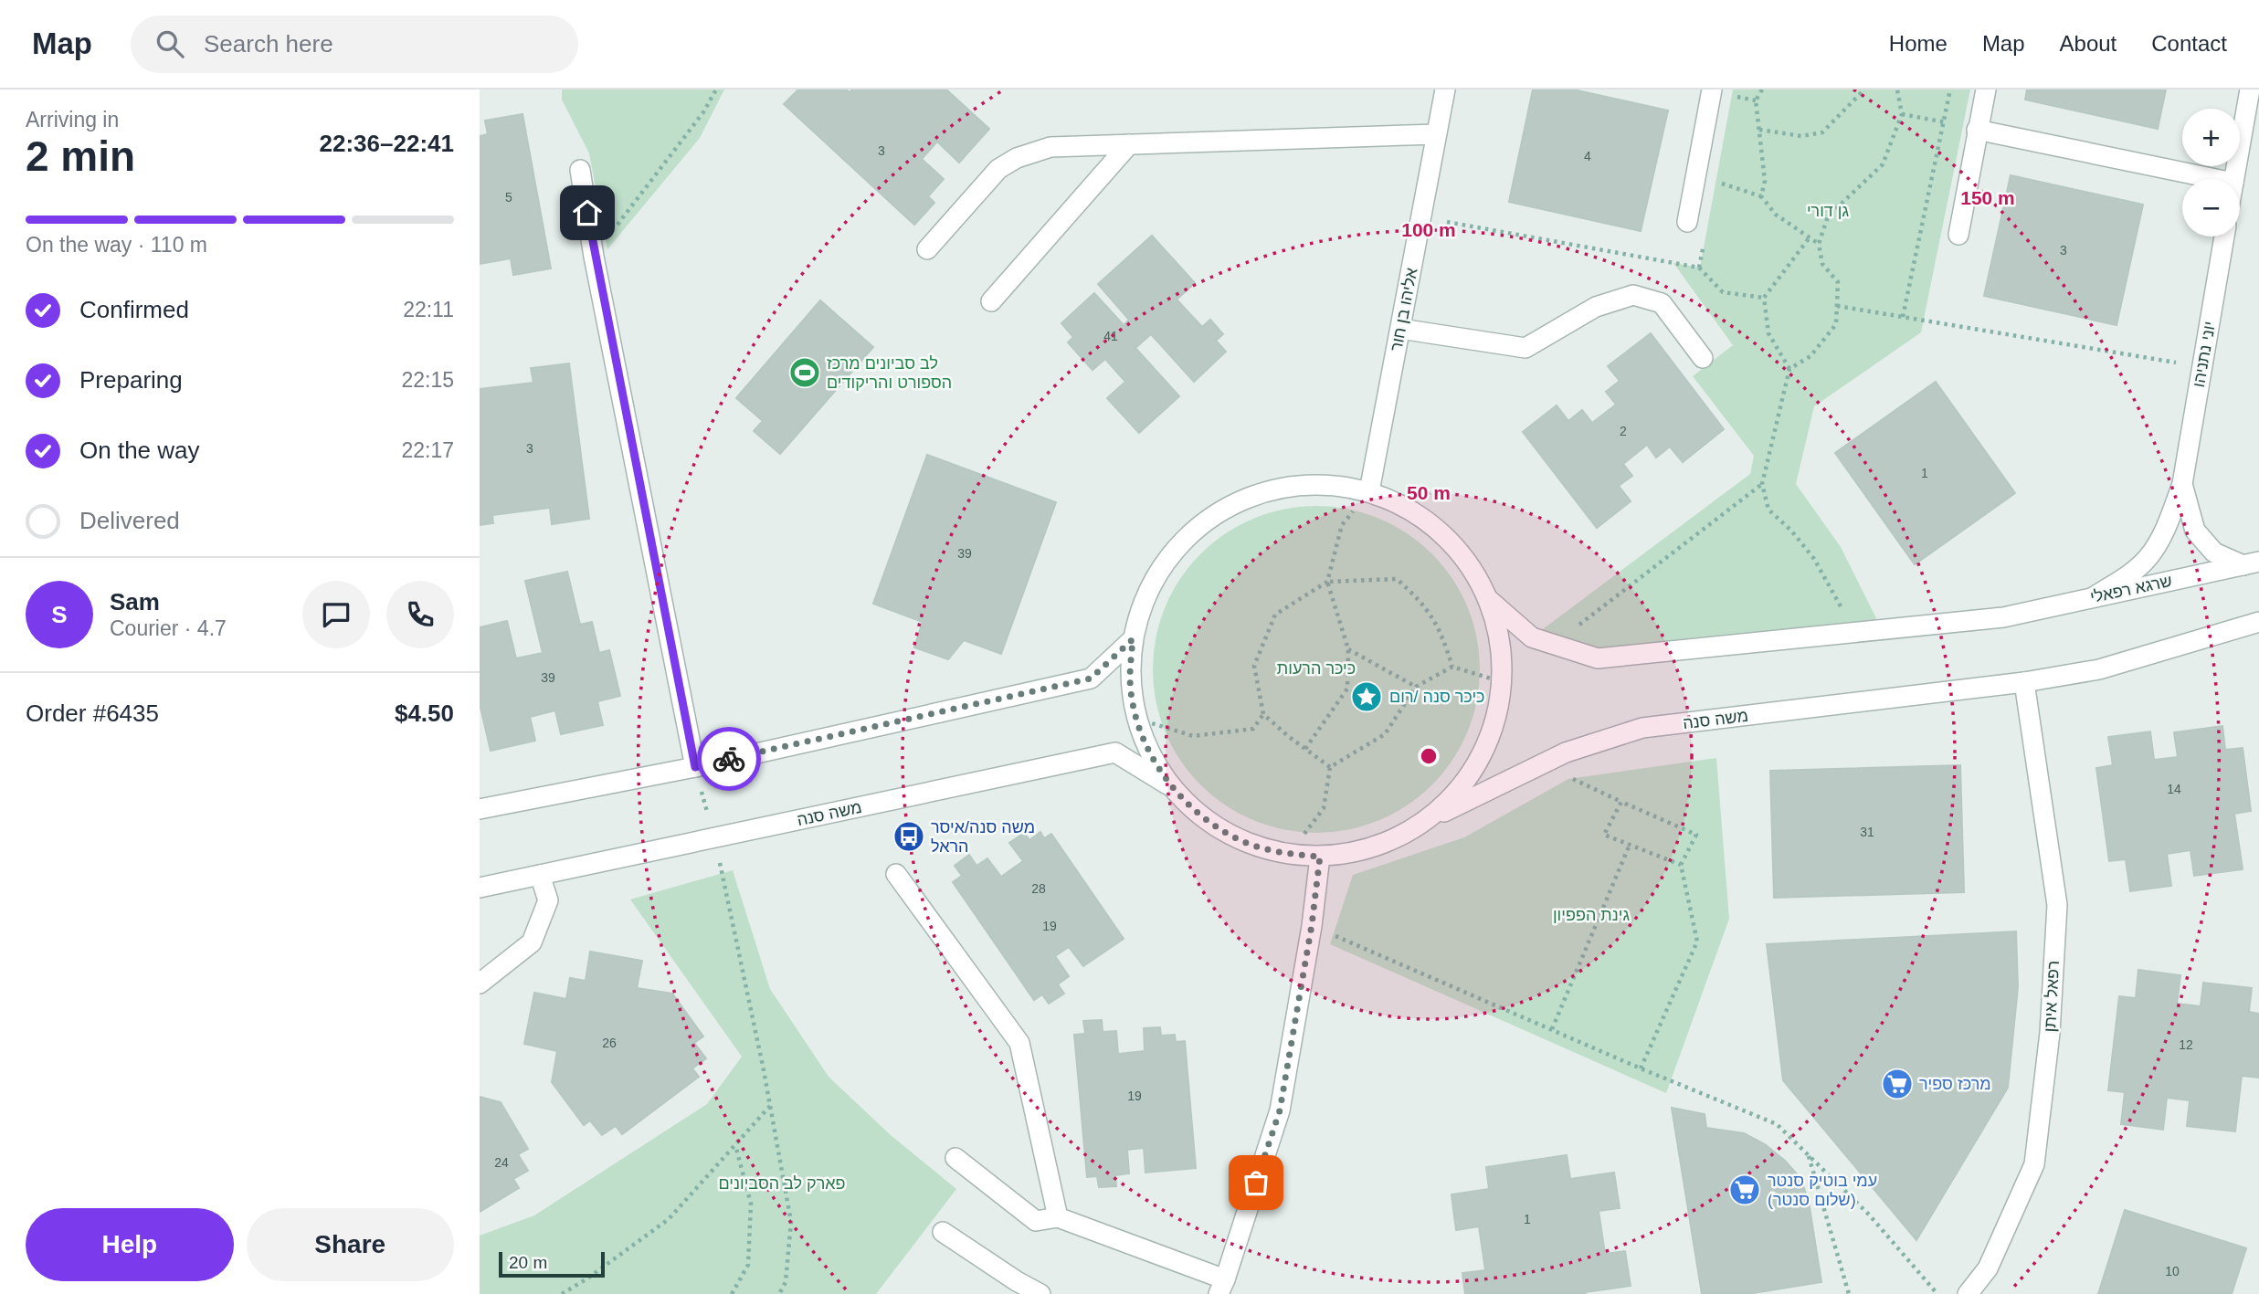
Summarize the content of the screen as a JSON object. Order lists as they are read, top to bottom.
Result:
{
  "streets": {
    "street": [
      "אליהו בן חור",
      "יוני נתניהו",
      "שרגא רפאלי",
      "משה סנה",
      "רפאל איתן"
    ]
  },
  "crossings": [
    ["יוני נתניהו", "שרגא רפאלי"],
    ["משה סנה", "רפאל איתן"]
  ],
  "parks": [
    "גן דורי",
    "כיכר הרעות",
    "גינת הפפיון",
    "פארק לב הסביונים"
  ],
  "places": {
    "sports": ["לב סביונים מרכז הספורט והריקודים"],
    "place": ["כיכר סנה /רום"],
    "bus stop": ["משה סנה/איסר הראל"],
    "supermarket": ["מרכז ספיר", "עמי בוטיק סנטר (שלום סנטר)"]
  },
  "house_numbers": [
    "3",
    "4",
    "5",
    "3",
    "41",
    "2",
    "3",
    "1",
    "39",
    "39",
    "14",
    "31",
    "28",
    "19",
    "26",
    "12",
    "19",
    "24",
    "1",
    "10"
  ],
  "scale_bar": "20 m",
  "page": {
    "header": "Map",
    "search": "Search here",
    "nav": [
      "Home",
      "Map",
      "About",
      "Contact"
    ],
    "heading": ["2 min", "Arriving in", "22:36–22:41"],
    "panel": [
      "Sam",
      "Courier · 4.7",
      "Order #6435",
      "$4.50"
    ],
    "map_buttons": ["+", "−"],
    "bar": "On the way · 110 m",
    "list": [
      ["Confirmed", "22:11"],
      ["Preparing", "22:15"],
      ["On the way", "22:17"],
      "Delivered"
    ],
    "round": "S",
    "buttons": ["Help", "Share"],
    "scale": "20 m"
  },
  "rings": ["150 m", "100 m", "50 m"]
}
